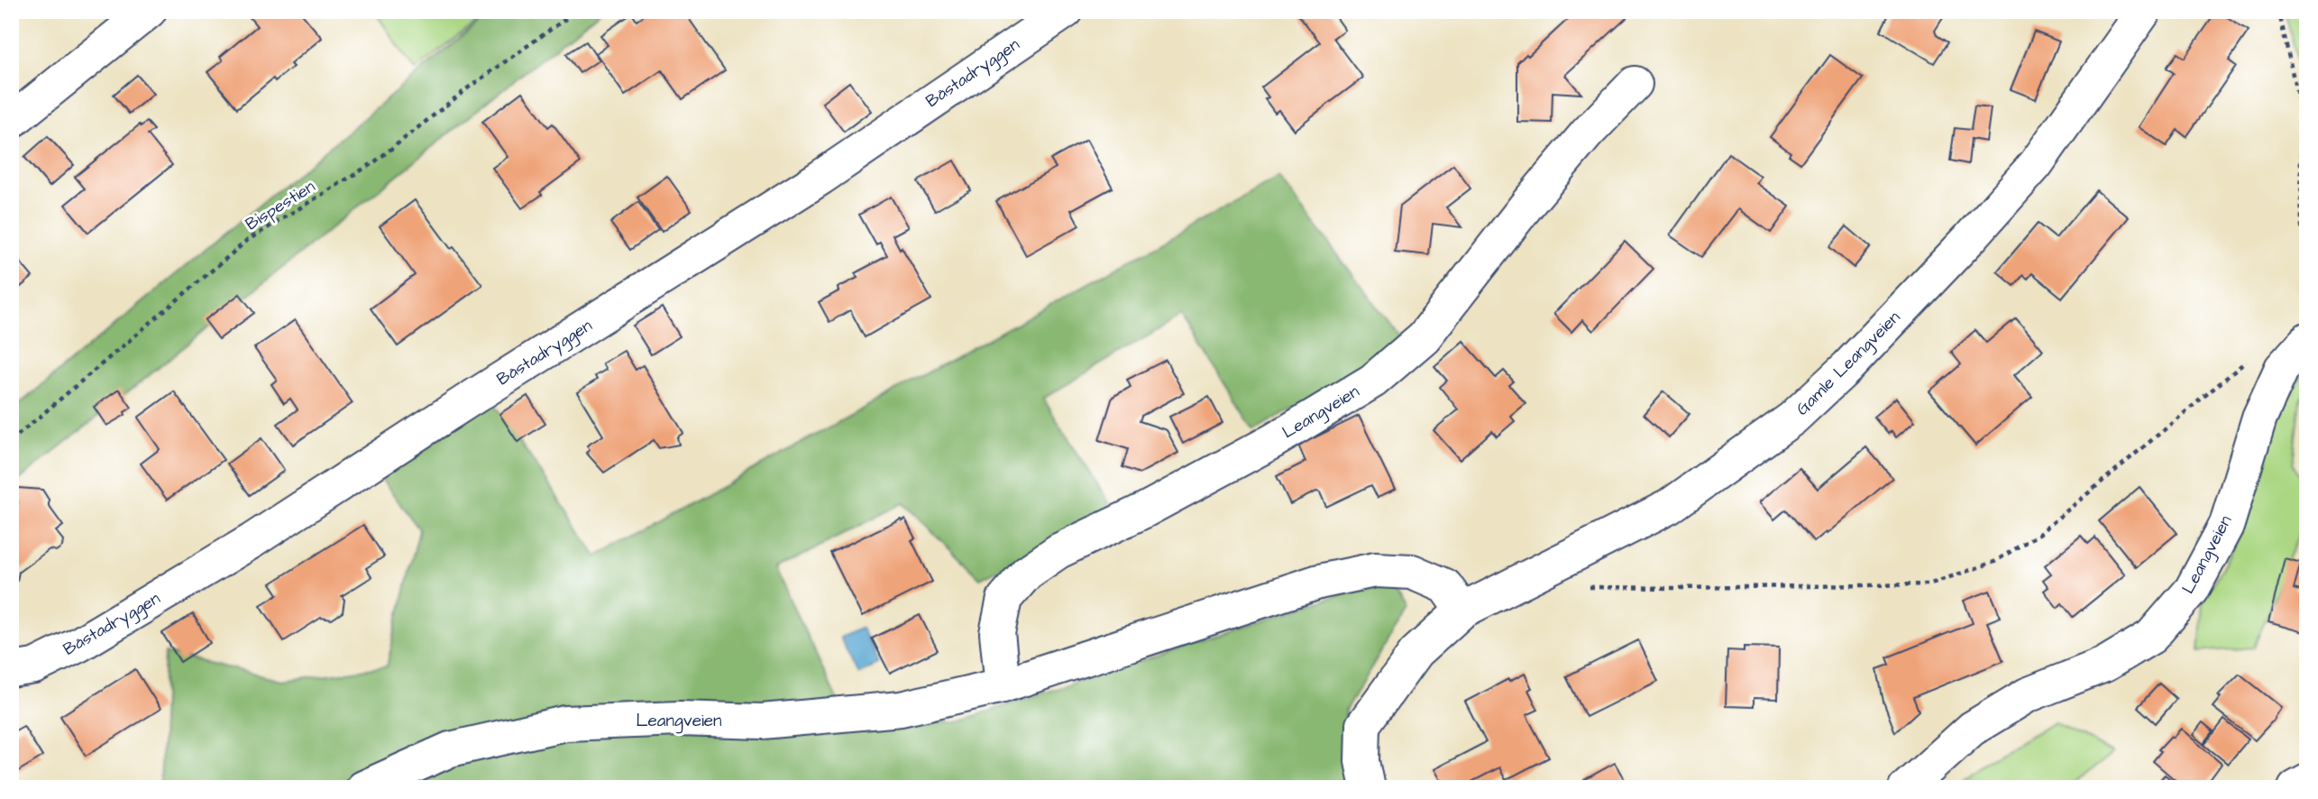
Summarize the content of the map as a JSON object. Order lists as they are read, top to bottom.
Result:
{
  "streets": {
    "street": ["Båstadryggen", "Gamle Leangveien", "Leangveien"],
    "path": ["Bispestien"]
  },
  "crossings": [
    ["Gamle Leangveien", "Leangveien"]
  ]
}
